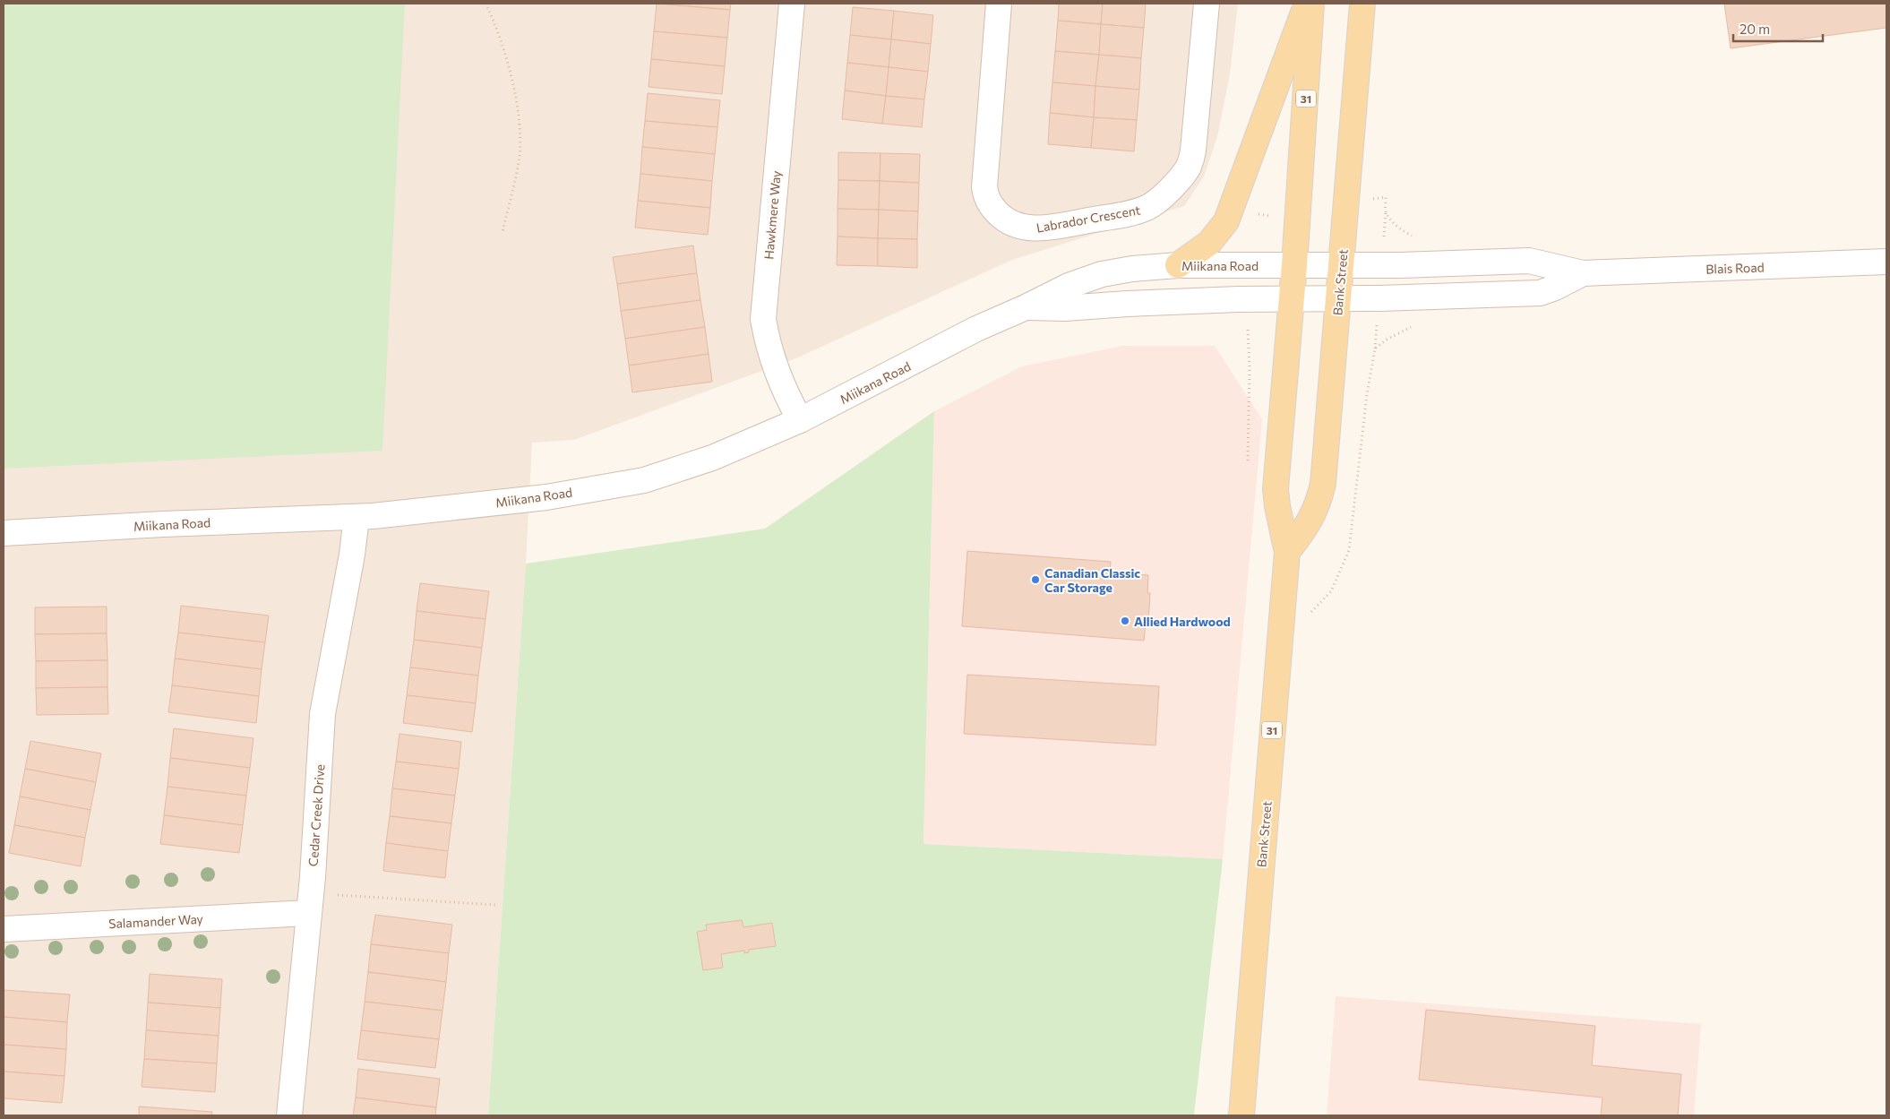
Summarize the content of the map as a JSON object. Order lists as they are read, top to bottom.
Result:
{
  "streets": {
    "main road": ["31", "Bank Street"],
    "street": [
      "Hawkmere Way",
      "Labrador Crescent",
      "Miikana Road",
      "Blais Road",
      "Cedar Creek Drive",
      "Salamander Way"
    ]
  },
  "crossings": [
    ["Hawkmere Way", "Miikana Road"],
    ["Miikana Road", "Blais Road"],
    ["Miikana Road", "Bank Street"],
    ["Miikana Road", "Cedar Creek Drive"],
    ["Blais Road", "Bank Street"],
    ["Cedar Creek Drive", "Salamander Way"]
  ],
  "places": ["Canadian Classic Car Storage", "Allied Hardwood"],
  "scale_bar": "20 m"
}
